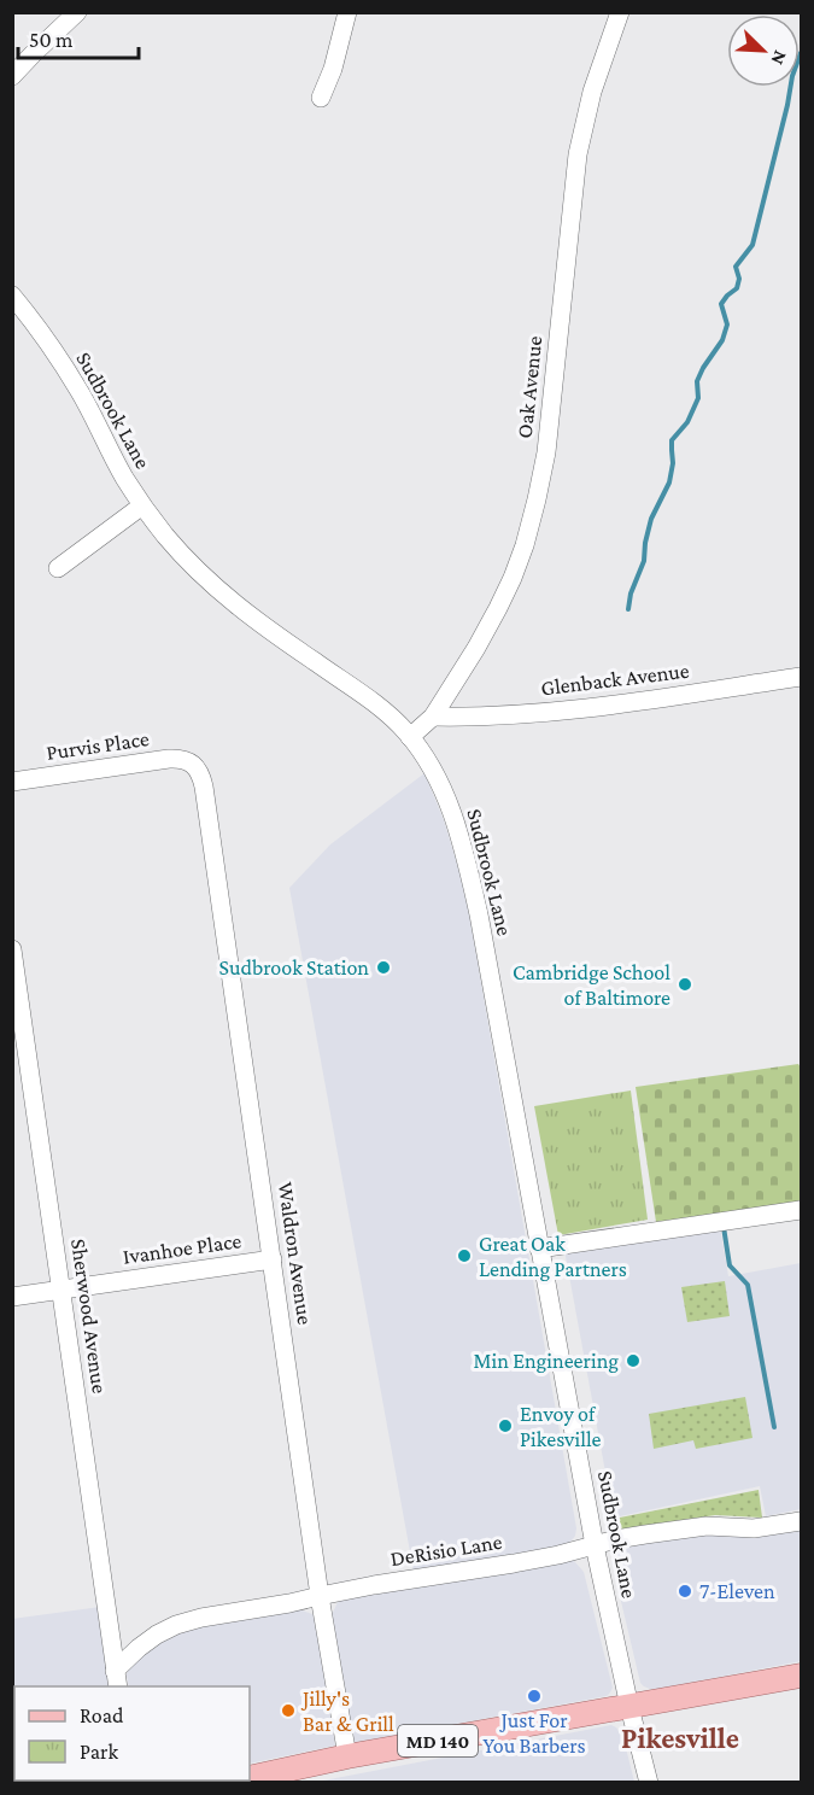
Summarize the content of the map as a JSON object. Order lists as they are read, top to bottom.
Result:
{
  "streets": {
    "main road": ["MD 140"],
    "street": [
      "Oak Avenue",
      "Sudbrook Lane",
      "Glenback Avenue",
      "Purvis Place",
      "Ivanhoe Place",
      "Waldron Avenue",
      "Sherwood Avenue",
      "DeRisio Lane"
    ]
  },
  "crossings": [
    ["Oak Avenue", "Sudbrook Lane"],
    ["Oak Avenue", "Glenback Avenue"],
    ["Sudbrook Lane", "DeRisio Lane"],
    ["Sudbrook Lane", "MD 140"],
    ["Purvis Place", "Waldron Avenue"],
    ["Ivanhoe Place", "Waldron Avenue"],
    ["Ivanhoe Place", "Sherwood Avenue"],
    ["Waldron Avenue", "DeRisio Lane"],
    ["Waldron Avenue", "MD 140"],
    ["Sherwood Avenue", "DeRisio Lane"]
  ],
  "districts": ["Pikesville"],
  "places": [
    "Sudbrook Station",
    "Cambridge School of Baltimore",
    "Great Oak Lending Partners",
    "Min Engineering",
    "Envoy of Pikesville",
    "7-Eleven",
    "Just For You Barbers",
    "Jilly's Bar & Grill"
  ],
  "legend": ["Road", "Park"],
  "scale_bar": "50 m",
  "north": "bottom right"
}
